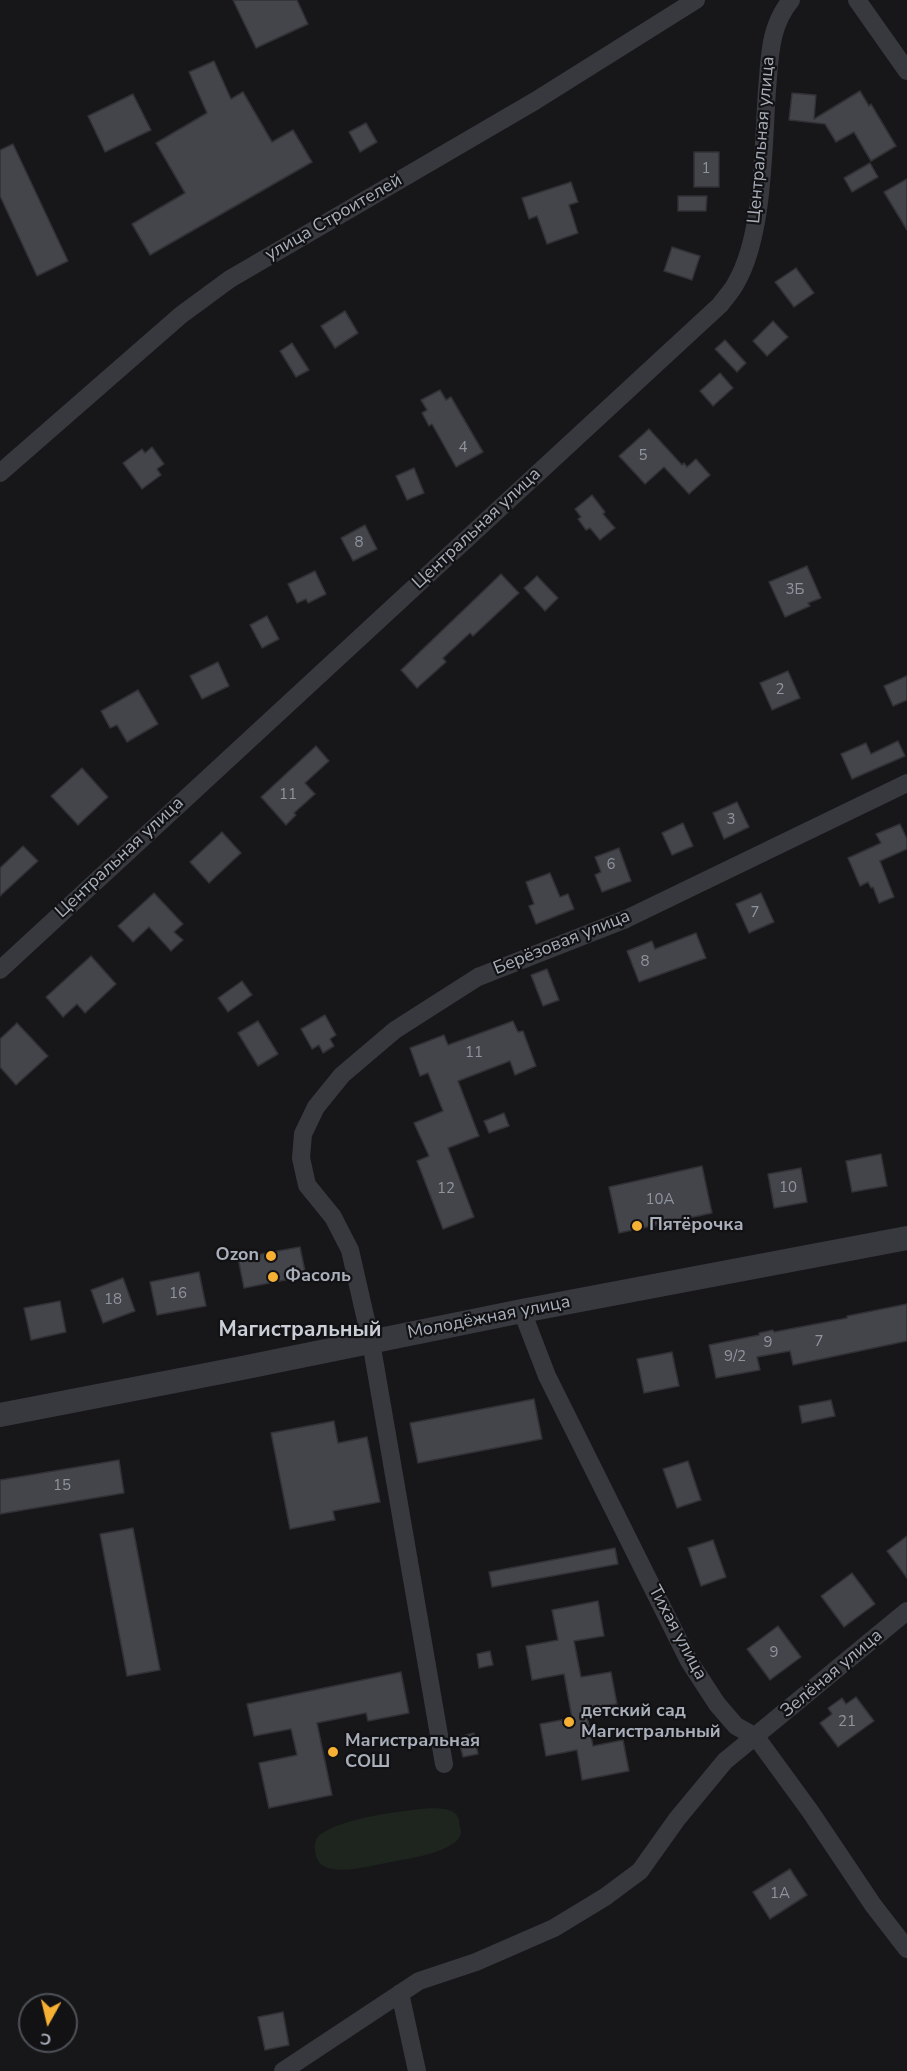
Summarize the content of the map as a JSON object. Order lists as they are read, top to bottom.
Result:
{
  "streets": {
    "street": [
      "Центральная улица",
      "улица Строителей",
      "Берёзовая улица",
      "Молодёжная улица",
      "Тихая улица",
      "Зелёная улица"
    ]
  },
  "crossings": [
    ["Берёзовая улица", "Молодёжная улица"],
    ["Молодёжная улица", "Тихая улица"],
    ["Тихая улица", "Зелёная улица"]
  ],
  "districts": ["Магистральный"],
  "places": [
    "Пятёрочка",
    "Ozon",
    "Фасоль",
    "детский сад Магистральный",
    "Магистральная СОШ"
  ],
  "house_numbers": [
    "1",
    "4",
    "5",
    "8",
    "3Б",
    "2",
    "11",
    "3",
    "6",
    "7",
    "8",
    "11",
    "10",
    "12",
    "10А",
    "16",
    "18",
    "7",
    "9",
    "9/2",
    "15",
    "9",
    "21",
    "1А"
  ],
  "north": "bottom"
}
